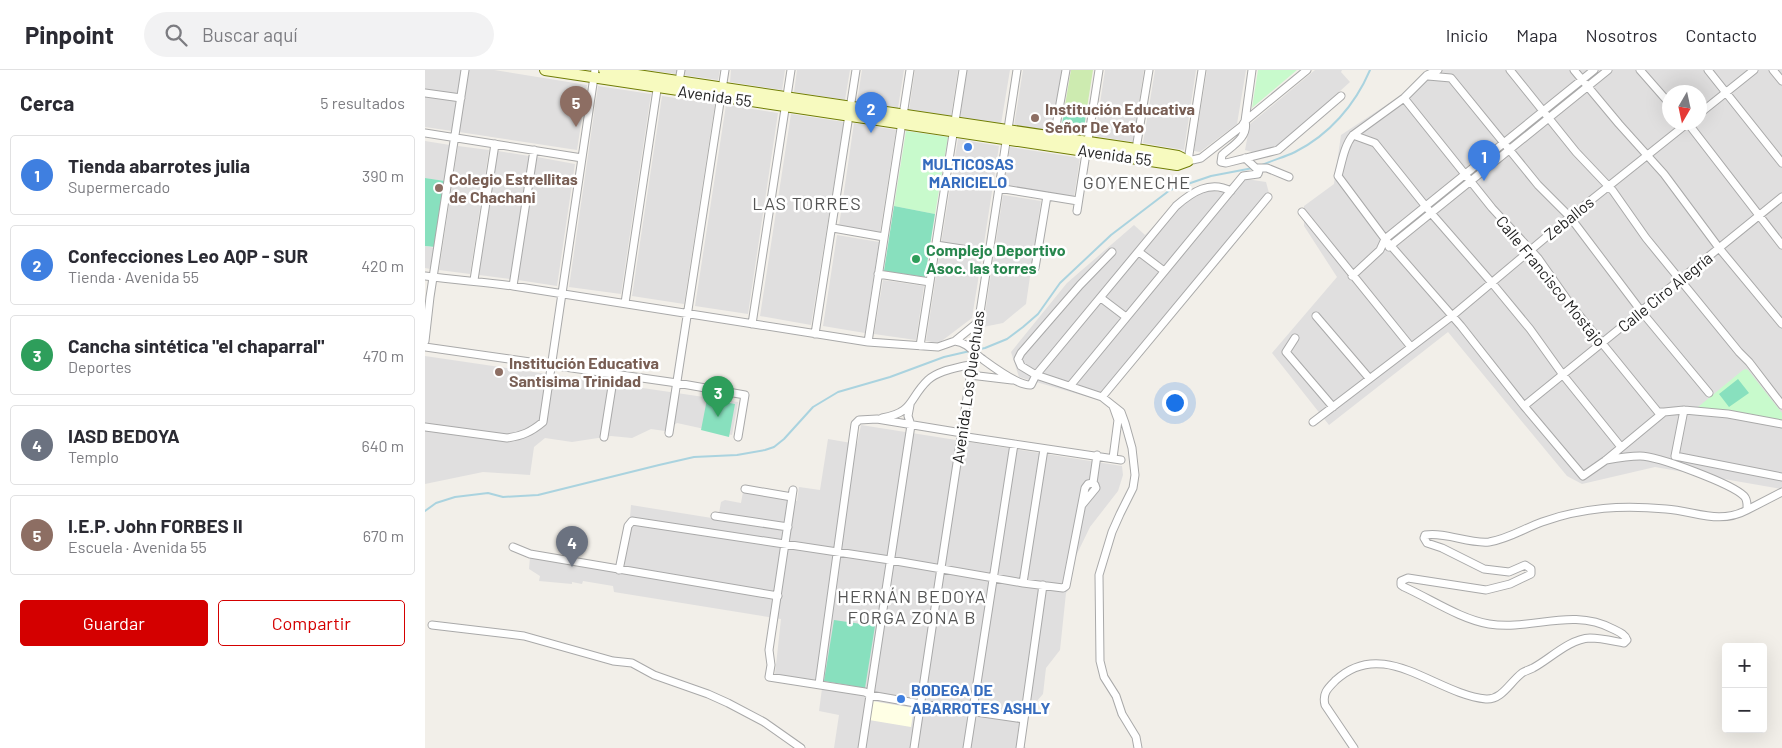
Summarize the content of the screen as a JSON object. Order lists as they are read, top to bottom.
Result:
{
  "streets": {
    "street": [
      "Avenida 55",
      "Zeballos",
      "Calle Francisco Mostajo",
      "Calle Ciro Alegría",
      "Avenida Los Quechuas"
    ]
  },
  "crossings": [
    ["Avenida 55", "Avenida Los Quechuas"],
    ["Zeballos", "Calle Francisco Mostajo"],
    ["Calle Francisco Mostajo", "Calle Ciro Alegría"]
  ],
  "districts": ["GOYENECHE", "LAS TORRES", "HERNÁN BEDOYA FORGA ZONA B"],
  "places": [
    "Institución Educativa Señor De Yato",
    "MULTICOSAS MARICIELO",
    "Colegio Estrellitas de Chachani",
    "Complejo Deportivo Asoc. las torres",
    "Institución Educativa Santisima Trinidad",
    "BODEGA DE ABARROTES ASHLY"
  ],
  "north": "bottom",
  "page": {
    "header": "Pinpoint",
    "search": "Buscar aquí",
    "nav": [
      "Inicio",
      "Mapa",
      "Nosotros",
      "Contacto"
    ],
    "heading": ["Cerca", "5 resultados"],
    "pins": [
      "5",
      "2",
      "1",
      "3",
      "4"
    ],
    "list": [
      {
        "mark": "1",
        "name": "Tienda abarrotes julia",
        "note": "Supermercado",
        "value": "390 m"
      },
      {
        "mark": "2",
        "name": "Confecciones Leo AQP - SUR",
        "note": "Tienda · Avenida 55",
        "value": "420 m"
      },
      {
        "mark": "3",
        "name": "Cancha sintética \"el chaparral\"",
        "note": "Deportes",
        "value": "470 m"
      },
      {
        "mark": "4",
        "name": "IASD BEDOYA",
        "note": "Templo",
        "value": "640 m"
      },
      {
        "mark": "5",
        "name": "I.E.P. John FORBES II",
        "note": "Escuela · Avenida 55",
        "value": "670 m"
      }
    ],
    "buttons": ["Guardar", "Compartir"],
    "map_buttons": ["+", "−"]
  }
}
